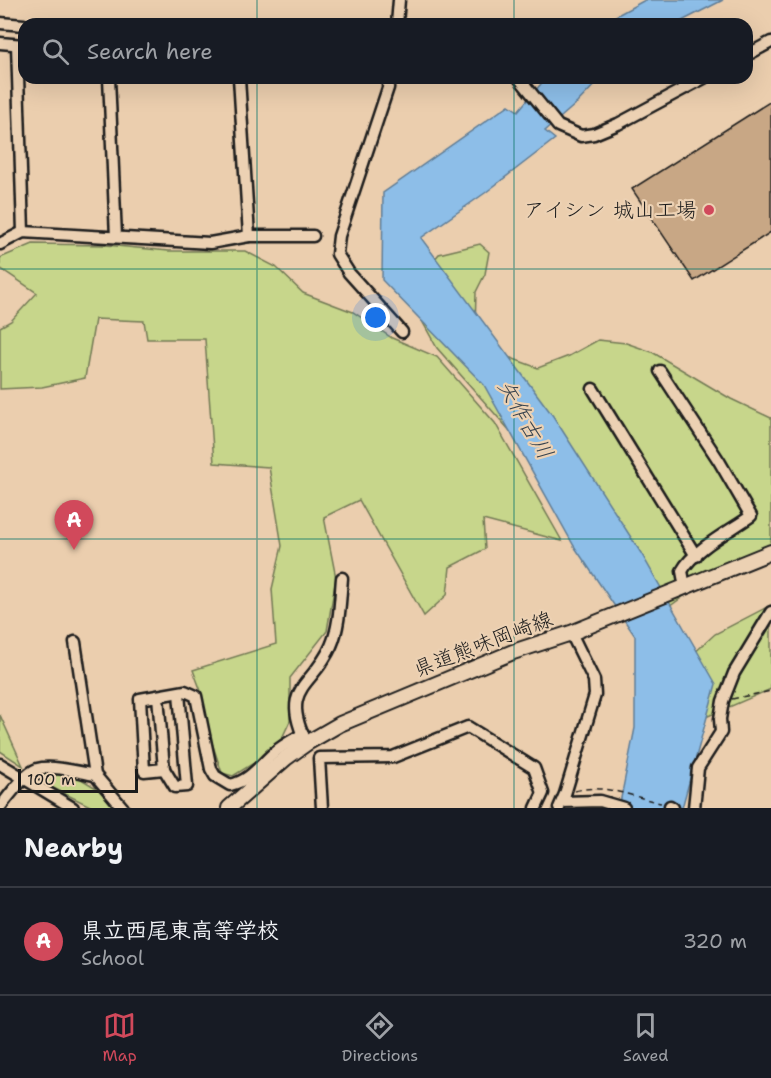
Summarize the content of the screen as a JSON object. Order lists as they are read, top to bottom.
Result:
{
  "streets": {
    "main road": ["県道熊味岡崎線"]
  },
  "water": ["矢作古川"],
  "places": ["アイシン 城山工場"],
  "scale_bar": "100 m",
  "page": {
    "search": "Search here",
    "pins": "A",
    "scale": "100 m",
    "heading": "Nearby",
    "list": [
      {
        "mark": "A",
        "name": "県立西尾東高等学校",
        "note": "School",
        "value": "320 m"
      }
    ],
    "nav": ["Map", "Directions", "Saved"]
  }
}
